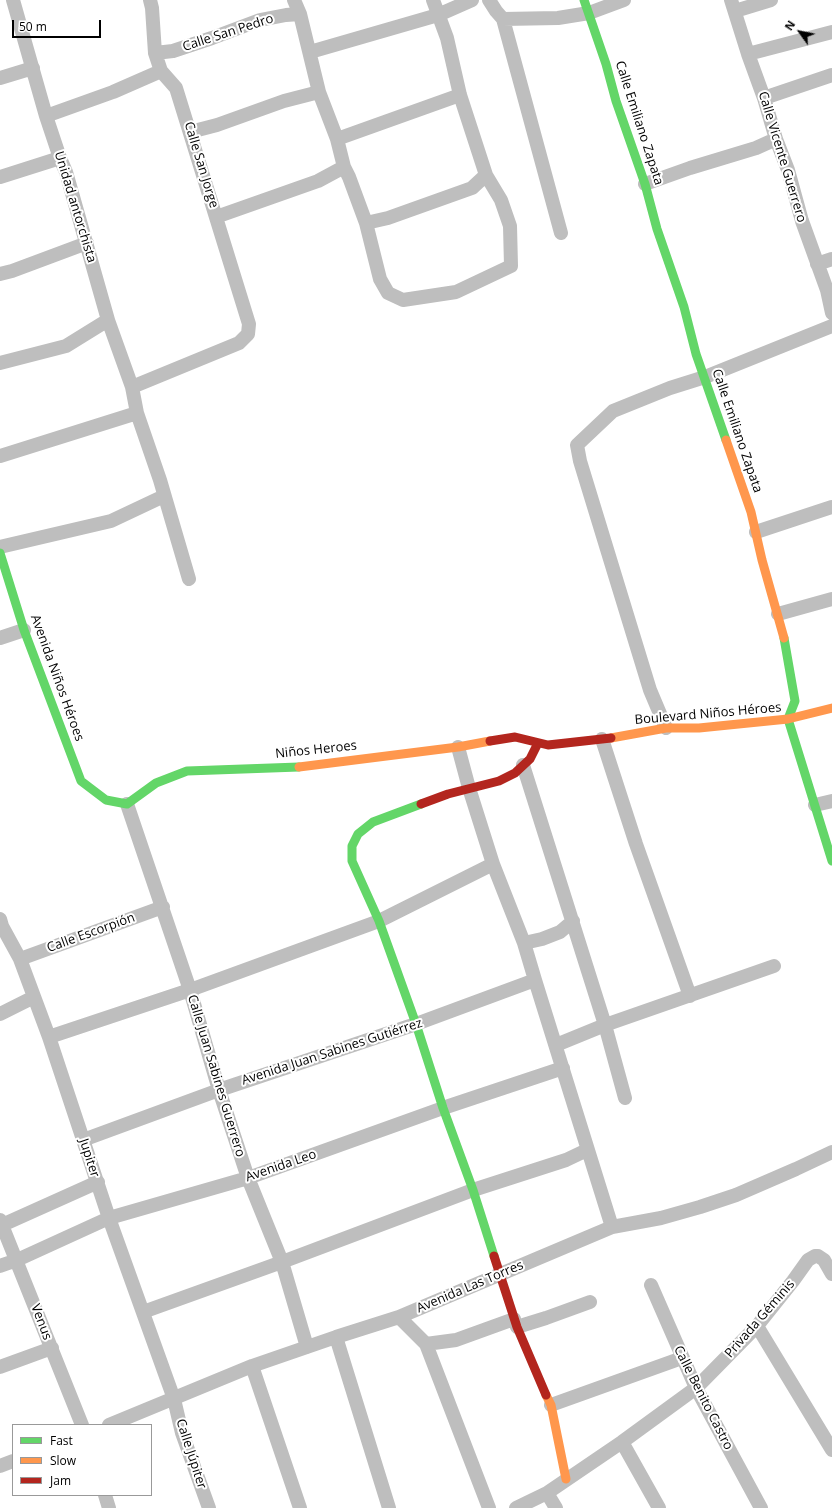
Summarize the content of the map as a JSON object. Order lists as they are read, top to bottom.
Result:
{
  "streets": {
    "street": [
      "Calle San Pedro",
      "Calle Emiliano Zapata",
      "Calle Vicente Guerrero",
      "Calle San Jorge",
      "Unidad antorchista",
      "Avenida Niños Héroes",
      "Boulevard Niños Héroes",
      "Niños Heroes",
      "Calle Escorpión",
      "Avenida Juan Sabines Gutiérrez",
      "Calle Juan Sabines Guerrero",
      "Jupiter",
      "Avenida Leo",
      "Avenida Las Torres",
      "Privada Géminis",
      "Venus",
      "Calle Benito Castro",
      "Calle Júpiter"
    ]
  },
  "crossings": [
    ["Calle San Pedro", "Calle San Jorge"],
    ["Calle Emiliano Zapata", "Boulevard Niños Héroes"],
    ["Calle San Jorge", "Unidad antorchista"],
    ["Avenida Niños Héroes", "Niños Heroes"],
    ["Avenida Niños Héroes", "Calle Juan Sabines Guerrero"],
    ["Boulevard Niños Héroes", "Niños Heroes"],
    ["Niños Heroes", "Calle Juan Sabines Guerrero"],
    ["Calle Escorpión", "Calle Juan Sabines Guerrero"],
    ["Calle Escorpión", "Jupiter"],
    ["Avenida Juan Sabines Gutiérrez", "Calle Juan Sabines Guerrero"],
    ["Avenida Juan Sabines Gutiérrez", "Jupiter"],
    ["Calle Juan Sabines Guerrero", "Avenida Leo"],
    ["Calle Juan Sabines Guerrero", "Avenida Las Torres"],
    ["Jupiter", "Avenida Leo"],
    ["Jupiter", "Avenida Las Torres"],
    ["Jupiter", "Calle Júpiter"],
    ["Avenida Leo", "Venus"],
    ["Avenida Las Torres", "Calle Júpiter"],
    ["Privada Géminis", "Calle Benito Castro"]
  ],
  "legend": ["Fast", "Slow", "Jam"],
  "scale_bar": "50 m",
  "north": "top left"
}
